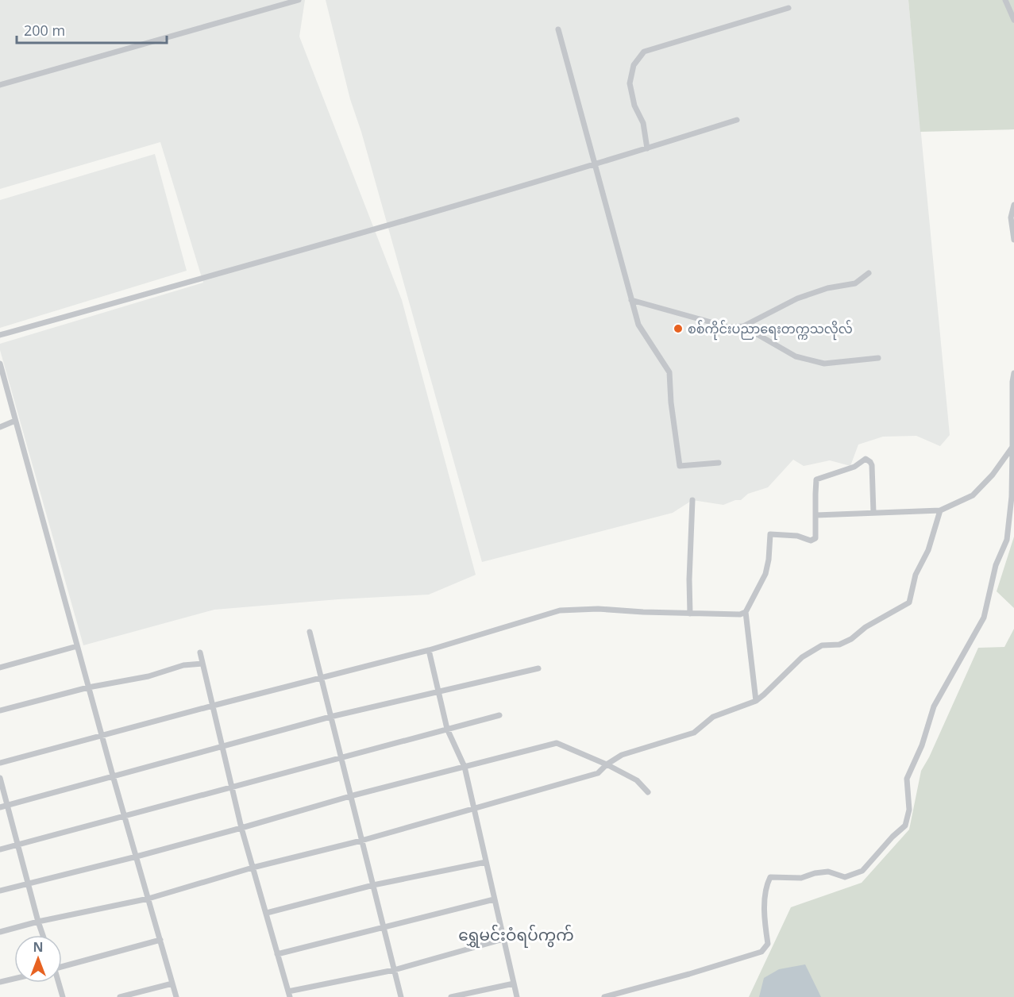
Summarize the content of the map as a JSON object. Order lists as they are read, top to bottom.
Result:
{
  "districts": ["ရွှေမင်းဝံရပ်ကွက်"],
  "places": ["စစ်ကိုင်းပညာရေးတက္ကသလိုလ်"],
  "scale_bar": "200 m",
  "north": "top"
}
